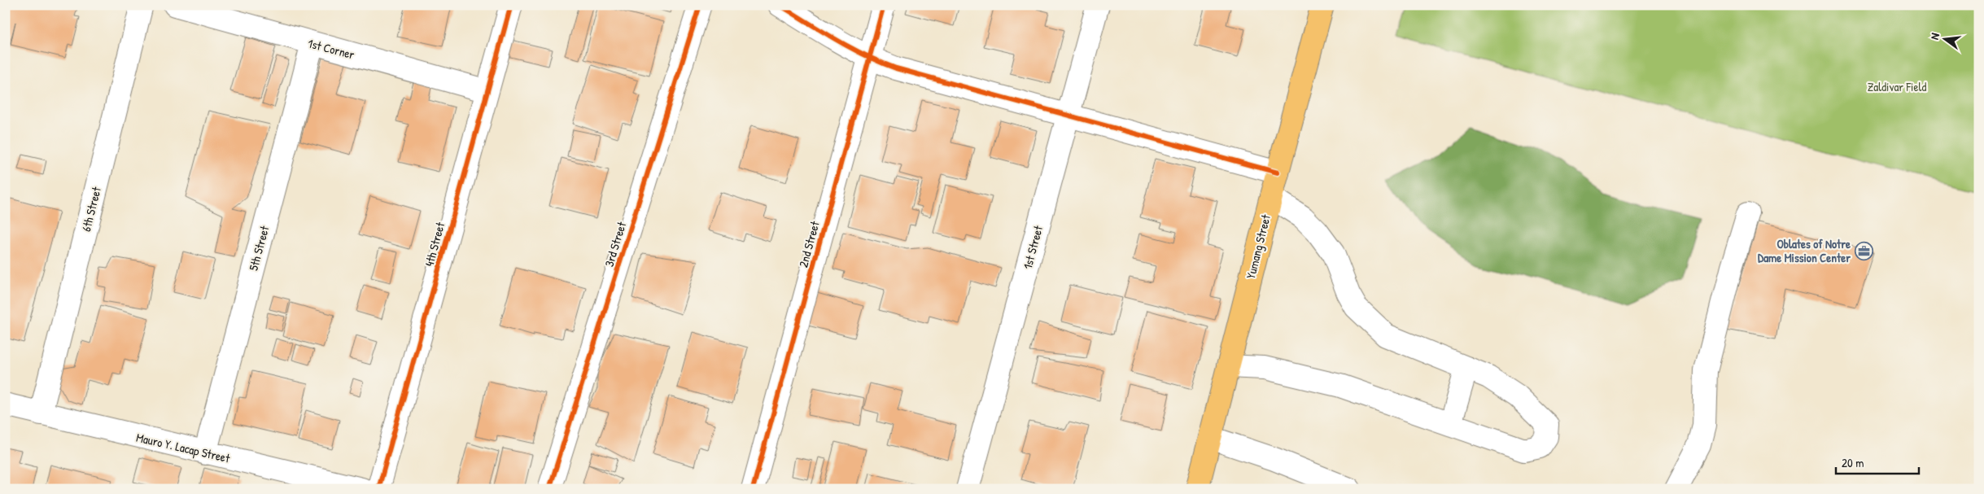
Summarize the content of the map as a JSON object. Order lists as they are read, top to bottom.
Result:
{
  "streets": {
    "main road": ["Yumang Street"],
    "street": [
      "1st Corner",
      "6th Street",
      "4th Street",
      "3rd Street",
      "2nd Street",
      "1st Street",
      "5th Street",
      "Mauro Y. Lacap Street"
    ]
  },
  "crossings": [
    ["1st Corner", "4th Street"],
    ["1st Corner", "5th Street"],
    ["6th Street", "Mauro Y. Lacap Street"],
    ["5th Street", "Mauro Y. Lacap Street"]
  ],
  "parks": ["Zaldivar Field"],
  "places": {
    "office": ["Oblates of Notre Dame Mission Center"]
  },
  "scale_bar": "20 m",
  "north": "left"
}
